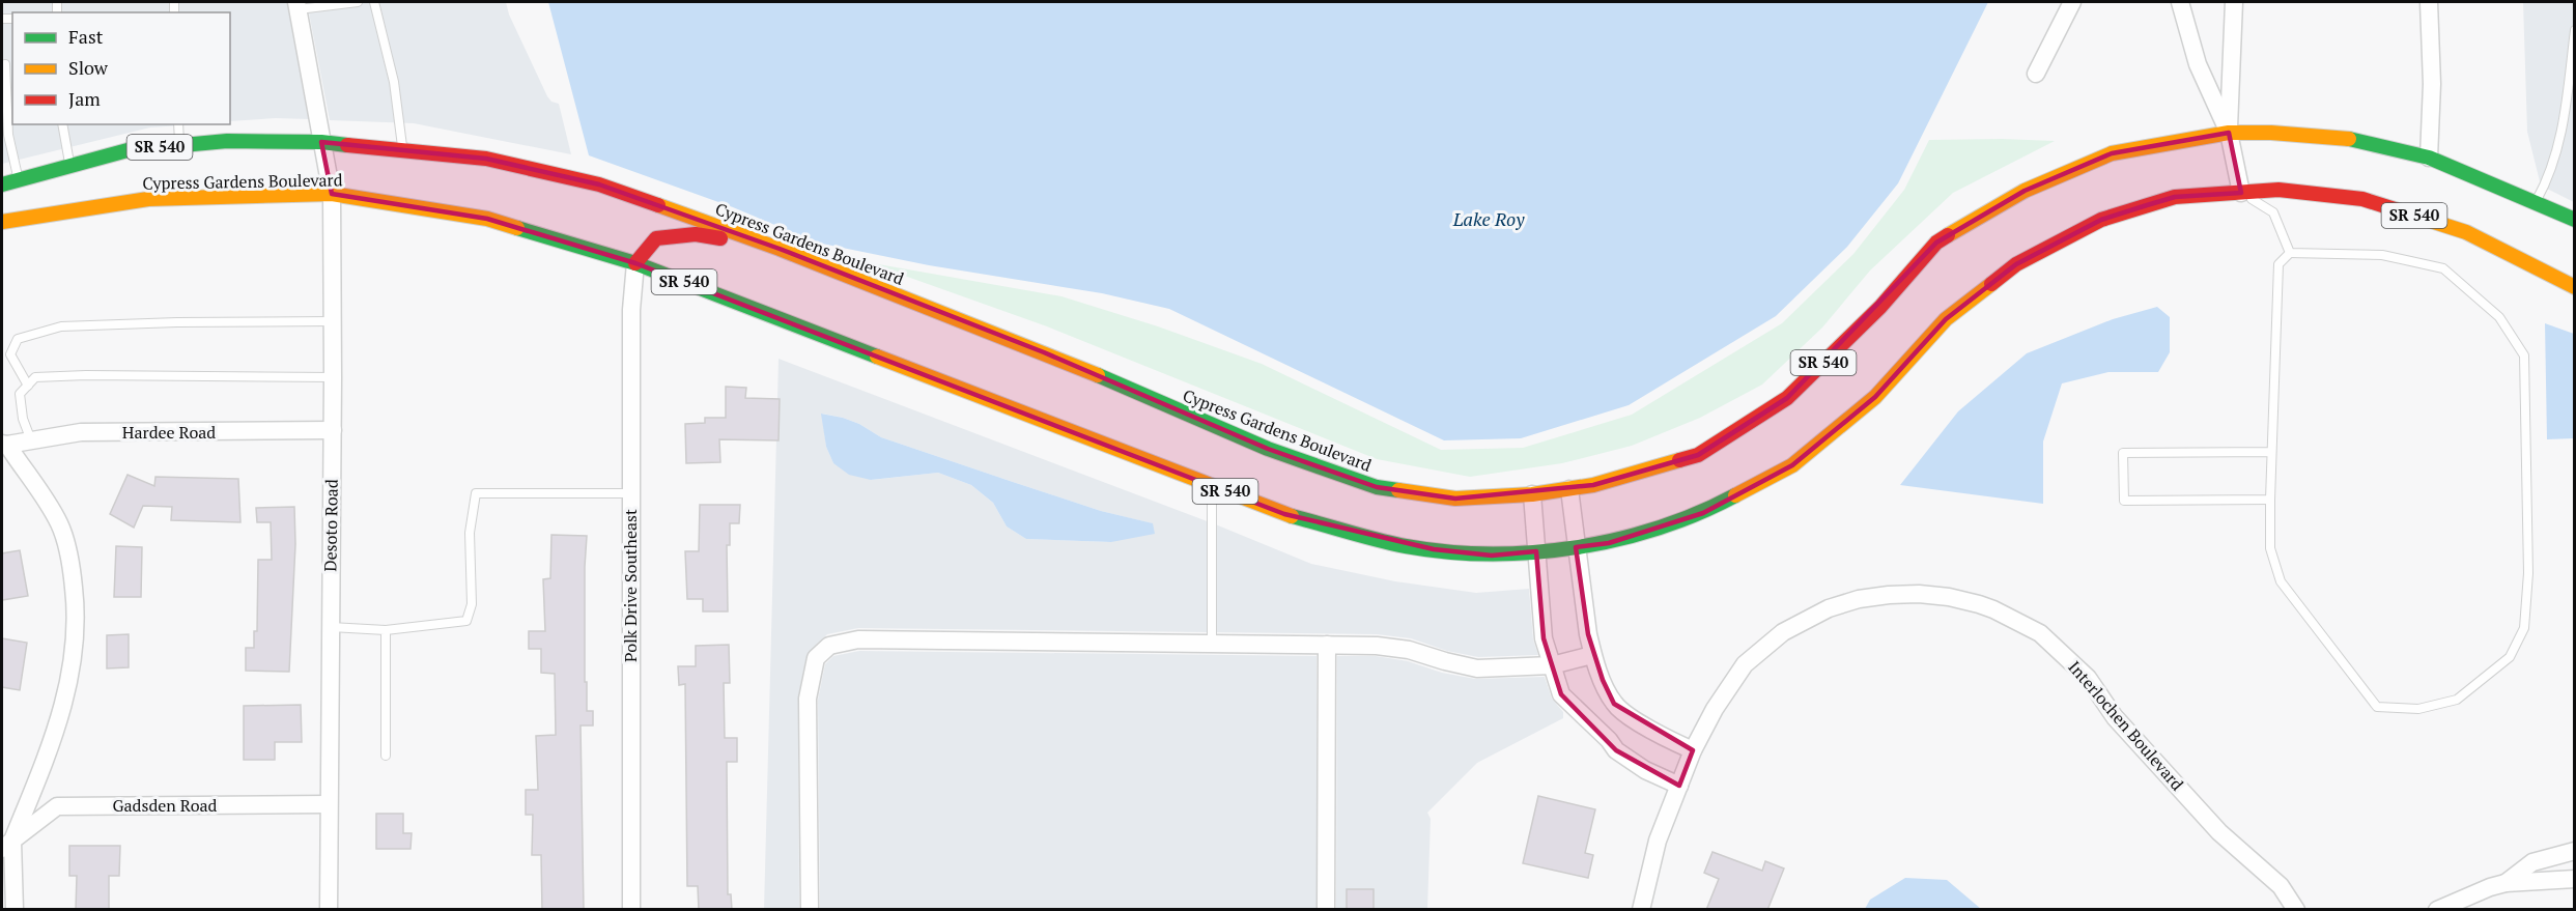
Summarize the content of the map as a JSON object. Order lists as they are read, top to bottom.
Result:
{
  "streets": {
    "main road": ["SR 540", "Cypress Gardens Boulevard"],
    "street": [
      "Hardee Road",
      "Desoto Road",
      "Polk Drive Southeast",
      "Interlochen Boulevard",
      "Gadsden Road"
    ]
  },
  "crossings": [
    ["Cypress Gardens Boulevard", "Desoto Road"],
    ["Cypress Gardens Boulevard", "Polk Drive Southeast"],
    ["Hardee Road", "Desoto Road"],
    ["Desoto Road", "Gadsden Road"]
  ],
  "water": ["Lake Roy"],
  "legend": ["Fast", "Slow", "Jam"]
}
